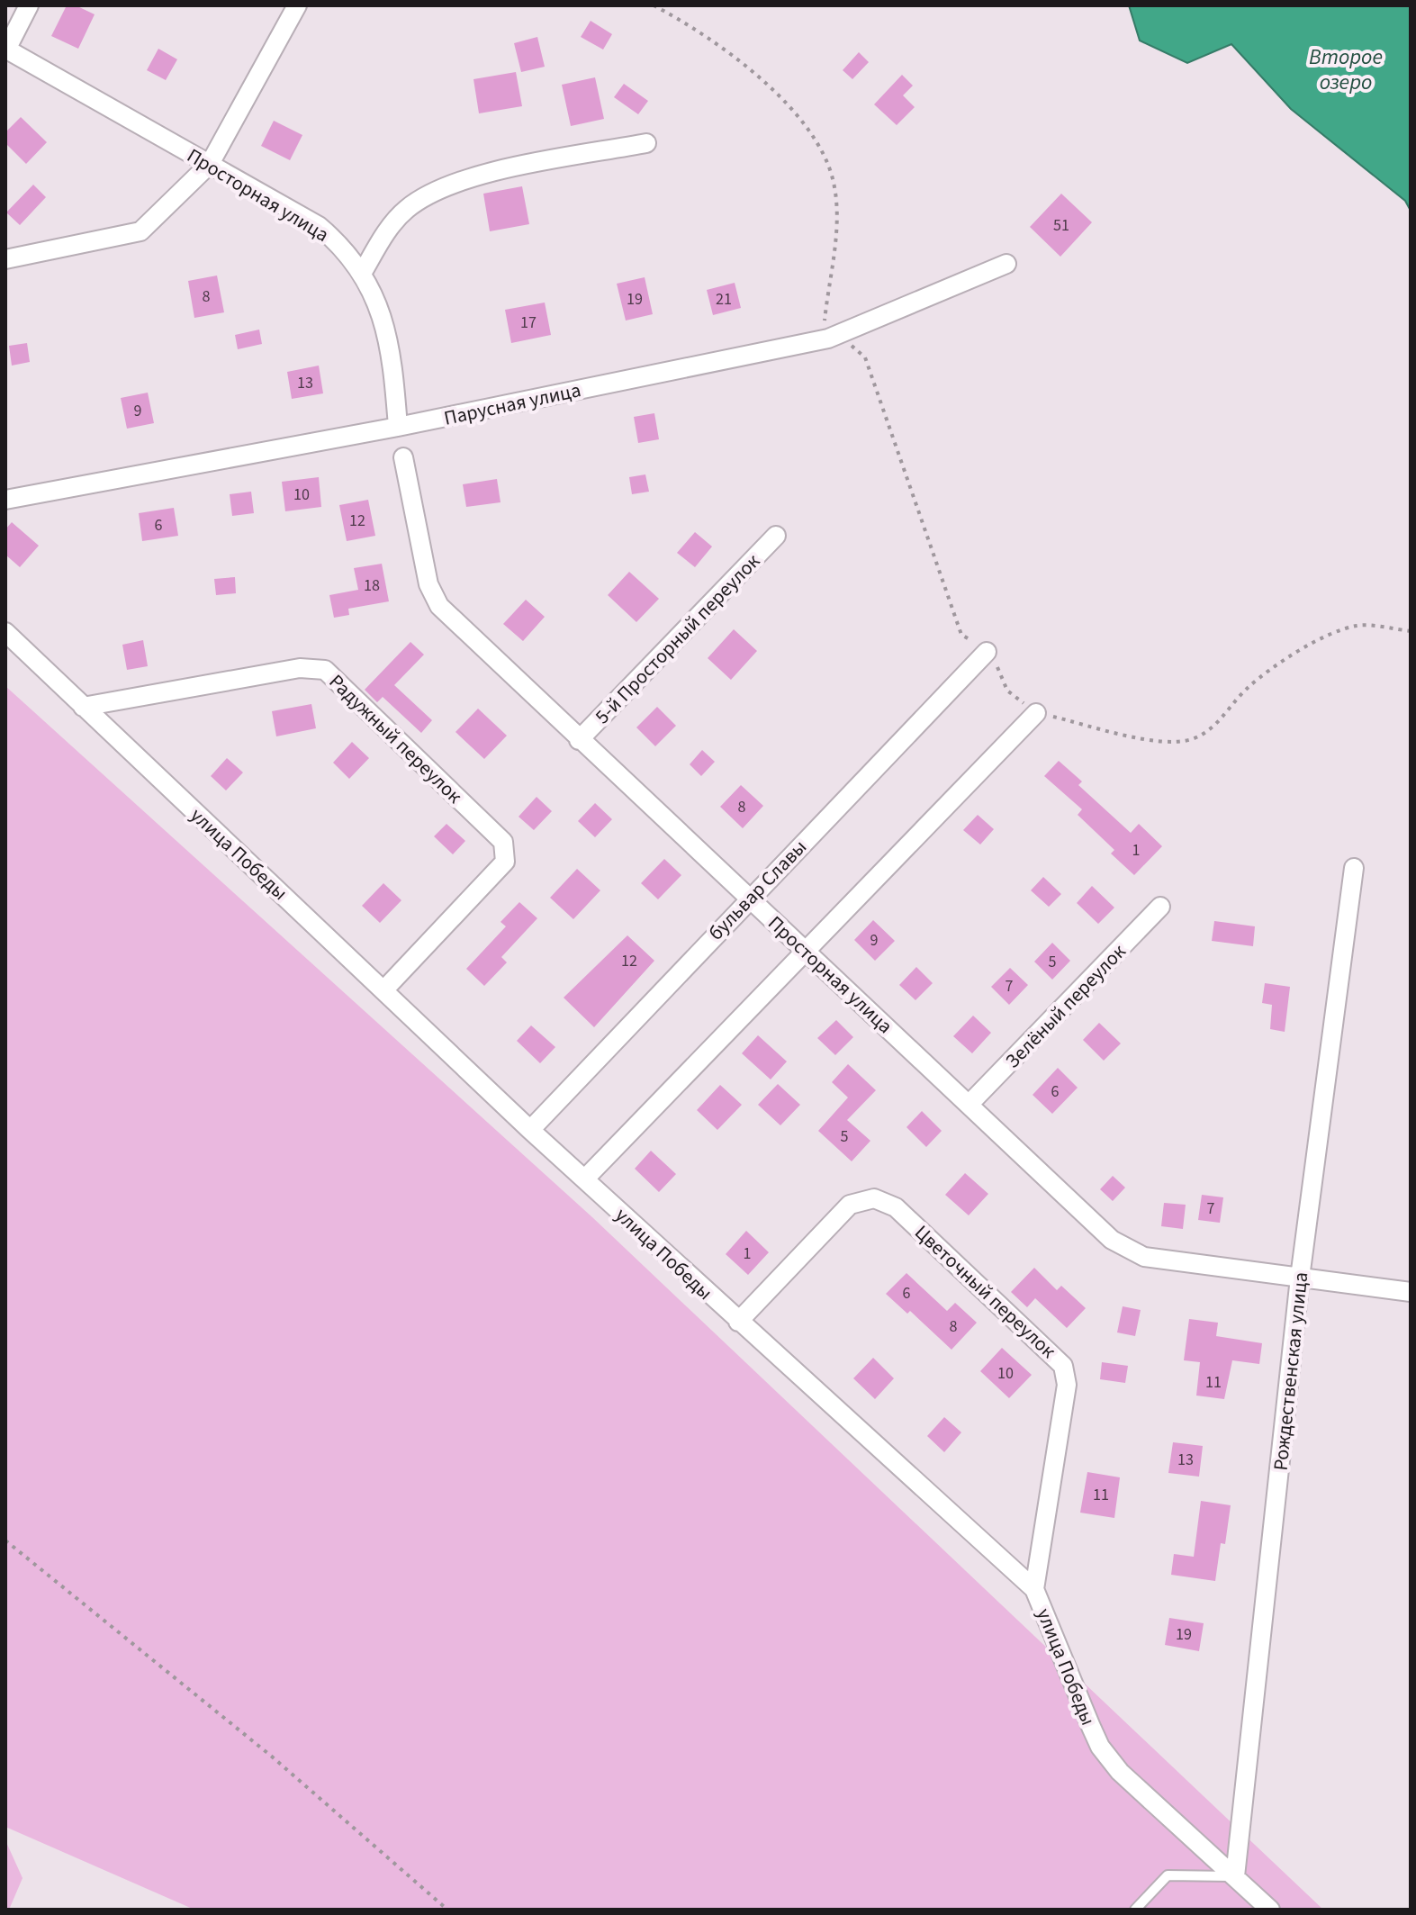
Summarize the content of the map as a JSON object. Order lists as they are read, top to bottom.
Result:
{
  "streets": {
    "street": [
      "Просторная улица",
      "Парусная улица",
      "5-й Просторный переулок",
      "Радужный переулок",
      "улица Победы",
      "бульвар Славы",
      "Зелёный переулок",
      "Цветочный переулок",
      "Рождественская улица"
    ]
  },
  "crossings": [
    ["Просторная улица", "Парусная улица"],
    ["Просторная улица", "5-й Просторный переулок"],
    ["Просторная улица", "бульвар Славы"],
    ["Просторная улица", "Зелёный переулок"],
    ["Просторная улица", "Рождественская улица"],
    ["Радужный переулок", "улица Победы"],
    ["улица Победы", "бульвар Славы"],
    ["улица Победы", "Цветочный переулок"],
    ["улица Победы", "Рождественская улица"]
  ],
  "water": ["Второе озеро"],
  "house_numbers": [
    "51",
    "8",
    "19",
    "21",
    "17",
    "13",
    "9",
    "10",
    "12",
    "6",
    "18",
    "8",
    "1",
    "9",
    "12",
    "5",
    "7",
    "6",
    "5",
    "7",
    "1",
    "6",
    "8",
    "10",
    "11",
    "13",
    "11",
    "19"
  ]
}
